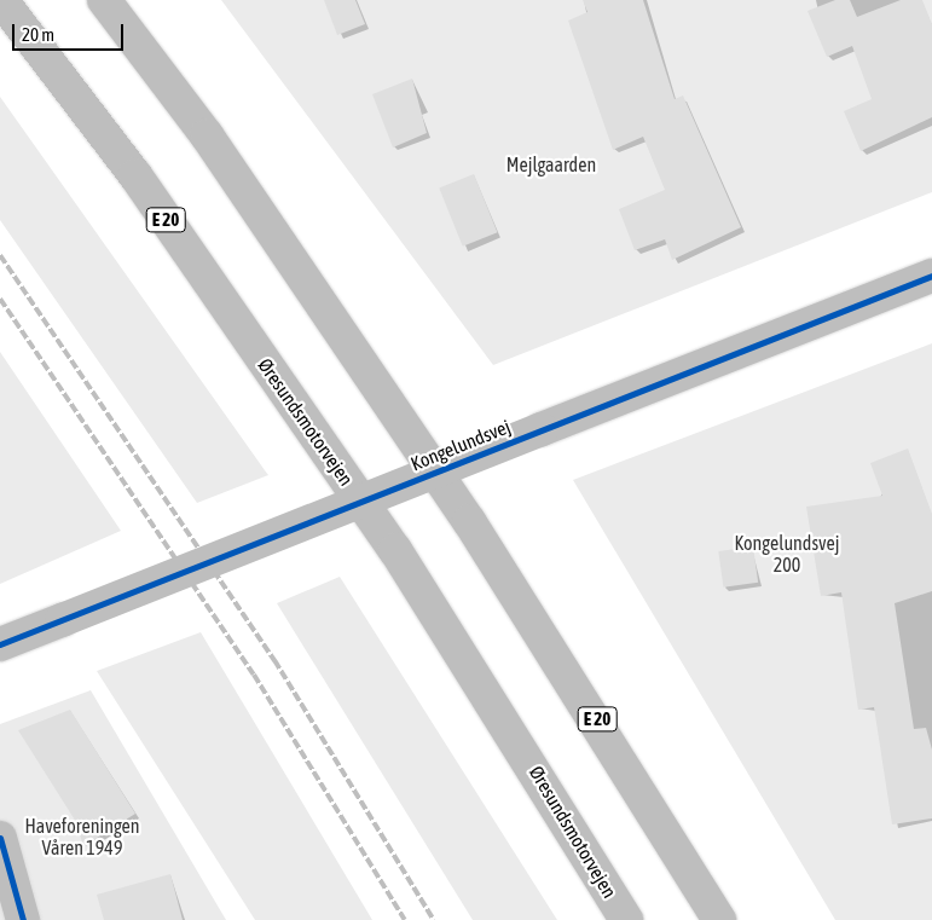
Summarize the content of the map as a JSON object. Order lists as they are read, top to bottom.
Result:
{
  "streets": {
    "main road": ["E 20", "Øresundsmotorvejen", "Kongelundsvej"]
  },
  "parks": ["Mejlgaarden", "Kongelundsvej 200", "Haveforeningen Våren 1949"],
  "scale_bar": "20 m"
}
